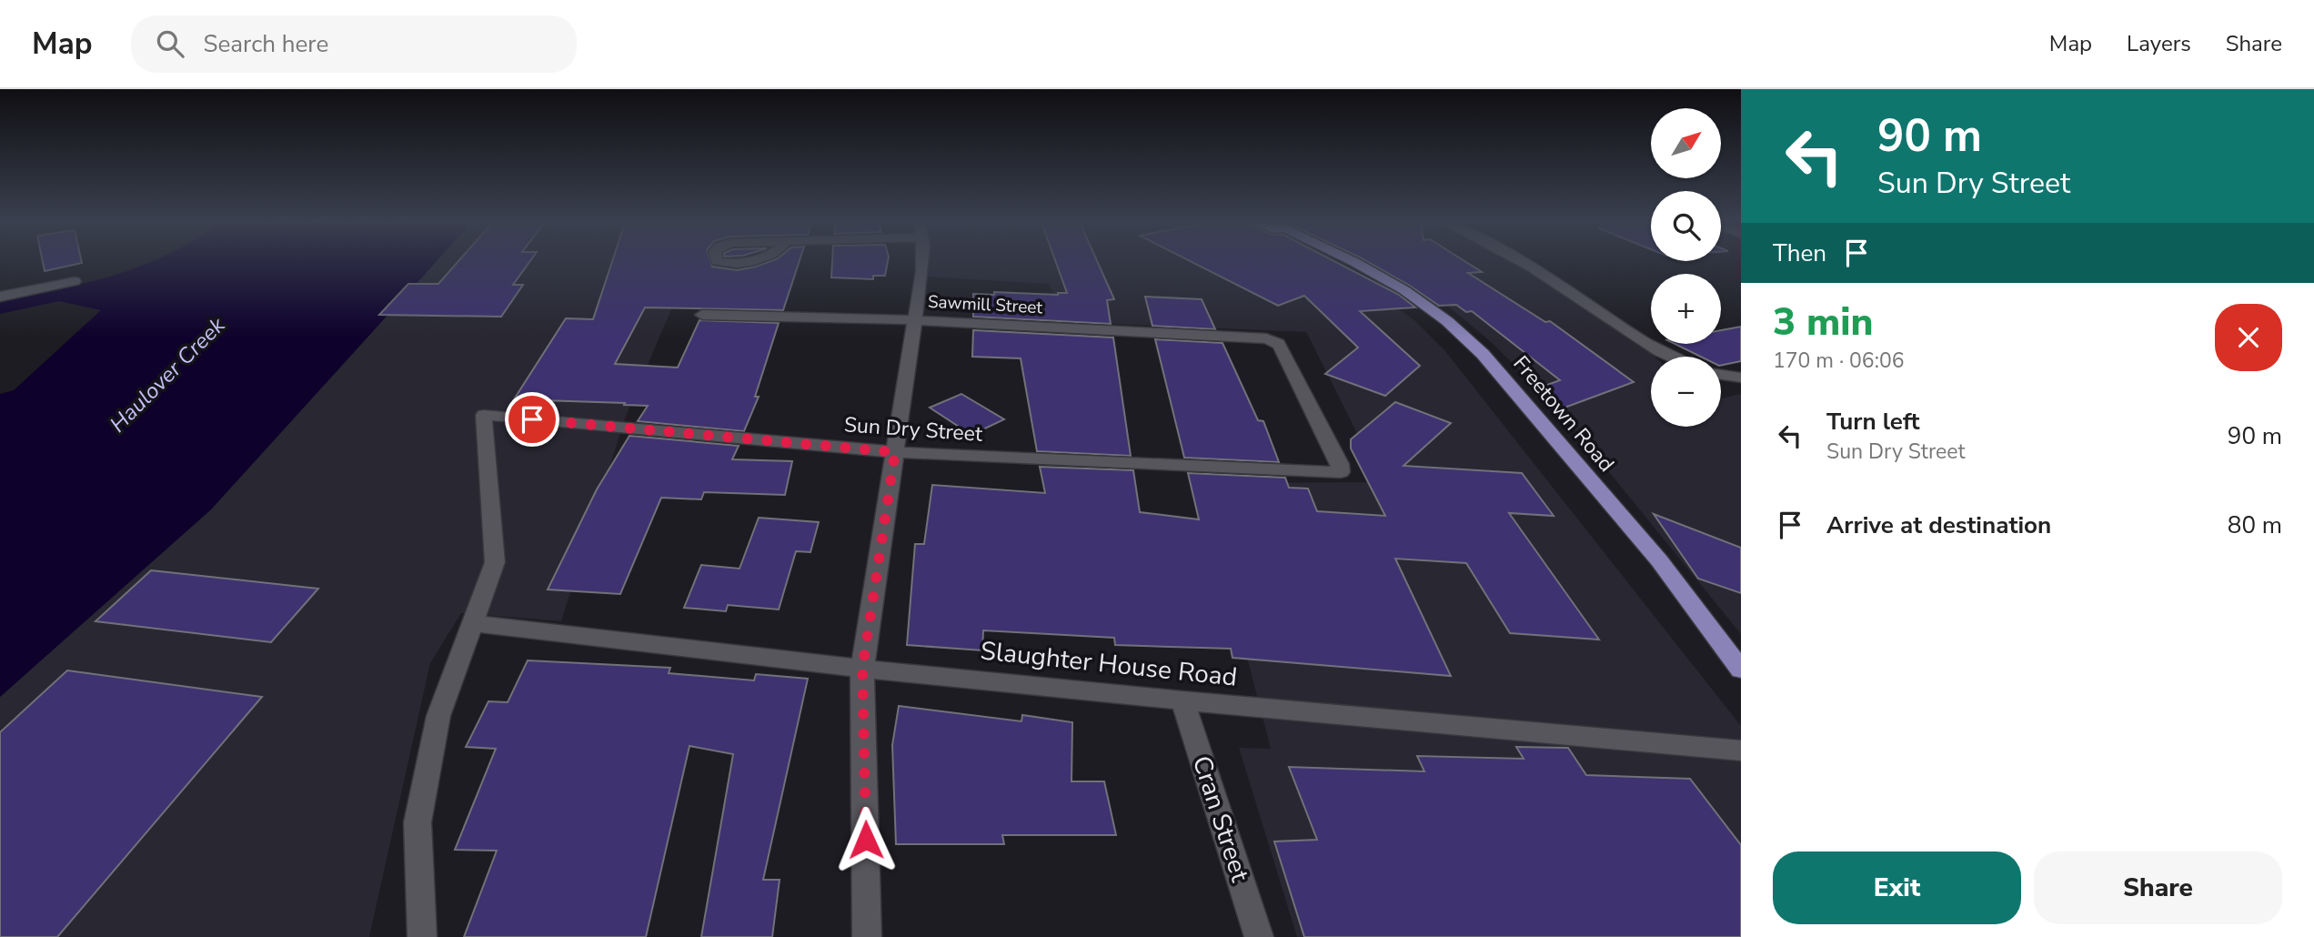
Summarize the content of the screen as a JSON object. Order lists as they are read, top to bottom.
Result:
{
  "streets": {
    "main road": ["Freetown Road"],
    "street": [
      "Sawmill Street",
      "Sun Dry Street",
      "Slaughter House Road",
      "Cran Street"
    ]
  },
  "crossings": [
    ["Sawmill Street", "Sun Dry Street"],
    ["Sun Dry Street", "Slaughter House Road"],
    ["Slaughter House Road", "Cran Street"]
  ],
  "water": ["Haulover Creek"],
  "north": "top right",
  "page": {
    "header": "Map",
    "search": "Search here",
    "nav": ["Map", "Layers", "Share"],
    "turn": ["90 m", "Sun Dry Street"],
    "map_buttons": ["+", "−"],
    "then": "Then",
    "heading": ["3 min", "170 m · 06:06"],
    "list": [
      {
        "name": "Turn left",
        "note": "Sun Dry Street",
        "value": "90 m"
      },
      {
        "name": "Arrive at destination",
        "value": "80 m"
      }
    ],
    "buttons": ["Exit", "Share"]
  }
}
